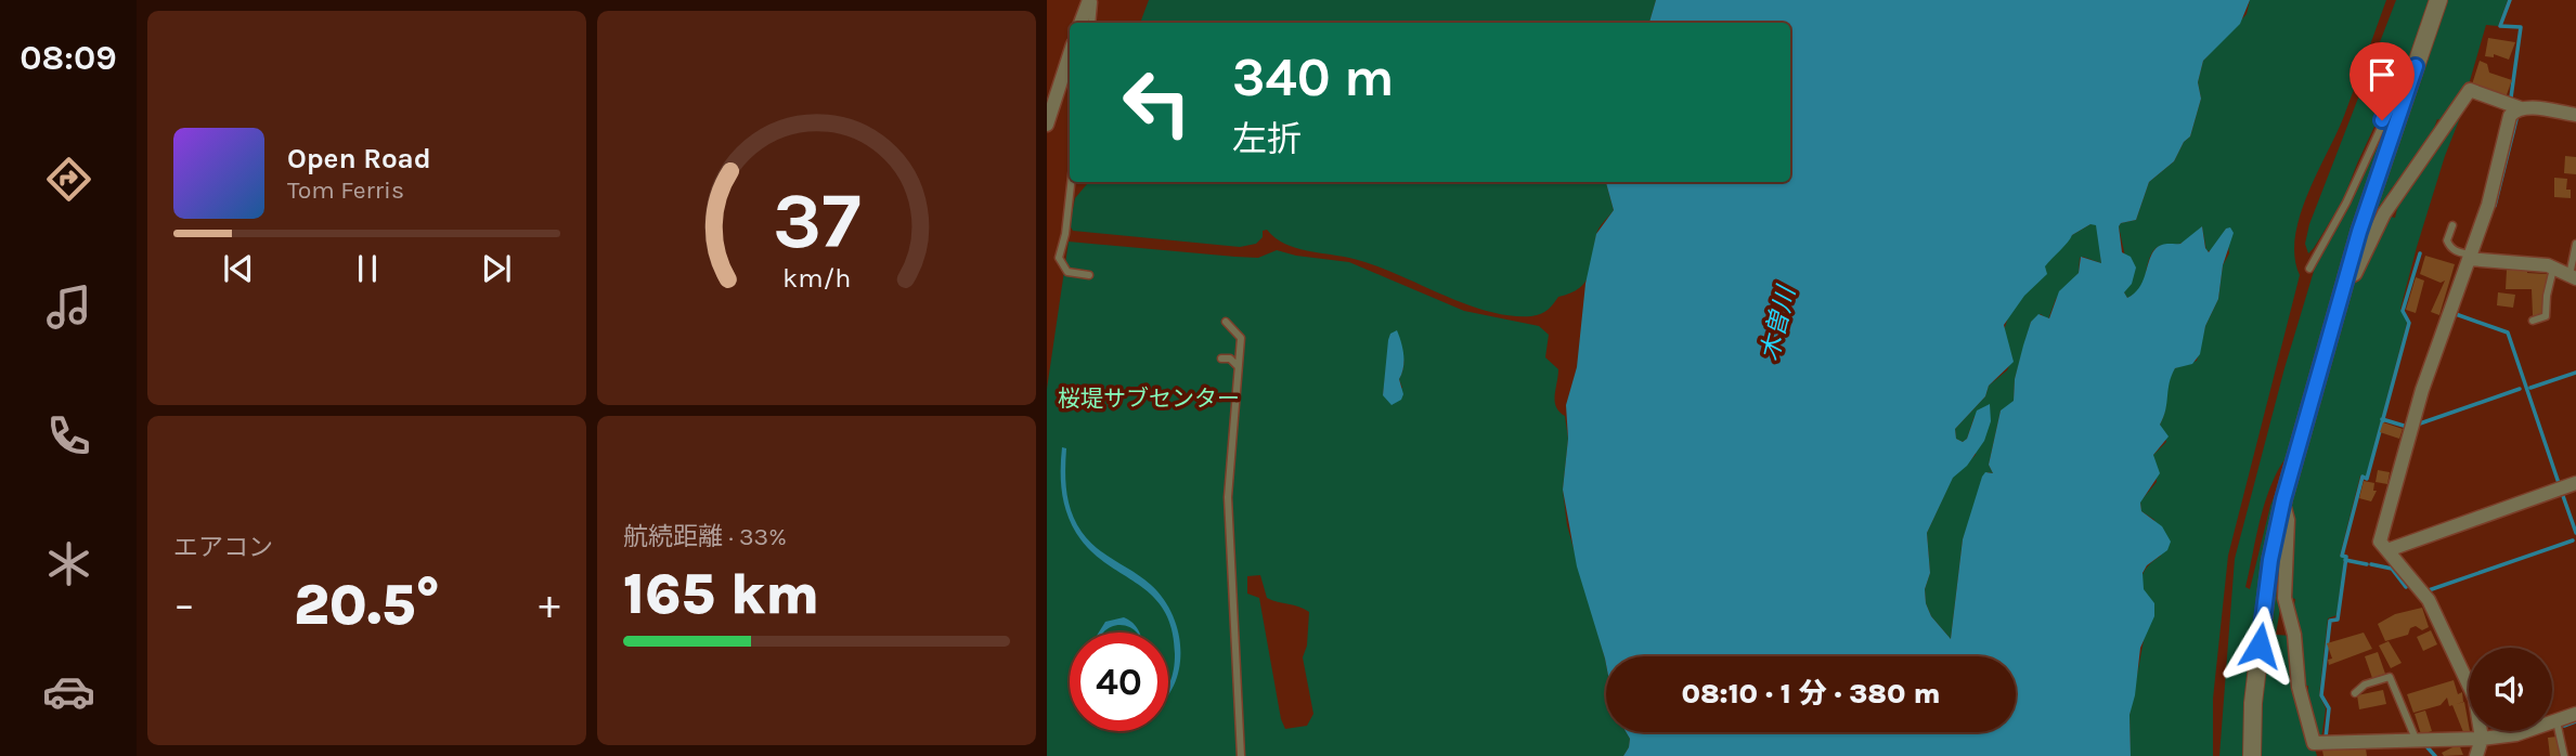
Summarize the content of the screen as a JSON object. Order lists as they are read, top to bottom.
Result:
{
  "water": ["木曽川"],
  "parks": ["桜堤サブセンター"],
  "page": {
    "tabs": "08:09",
    "turn": ["340 m", "左折"],
    "song": ["Open Road", "Tom Ferris"],
    "tile": [
      "エアコン",
      ["航続距離 · 33%", "165 km"]
    ],
    "heat": ["−", "20.5°", "+"],
    "limit": "40",
    "trip": "08:10 · 1 分 · 380 m",
    "gauge": ["37", "km/h"]
  }
}
